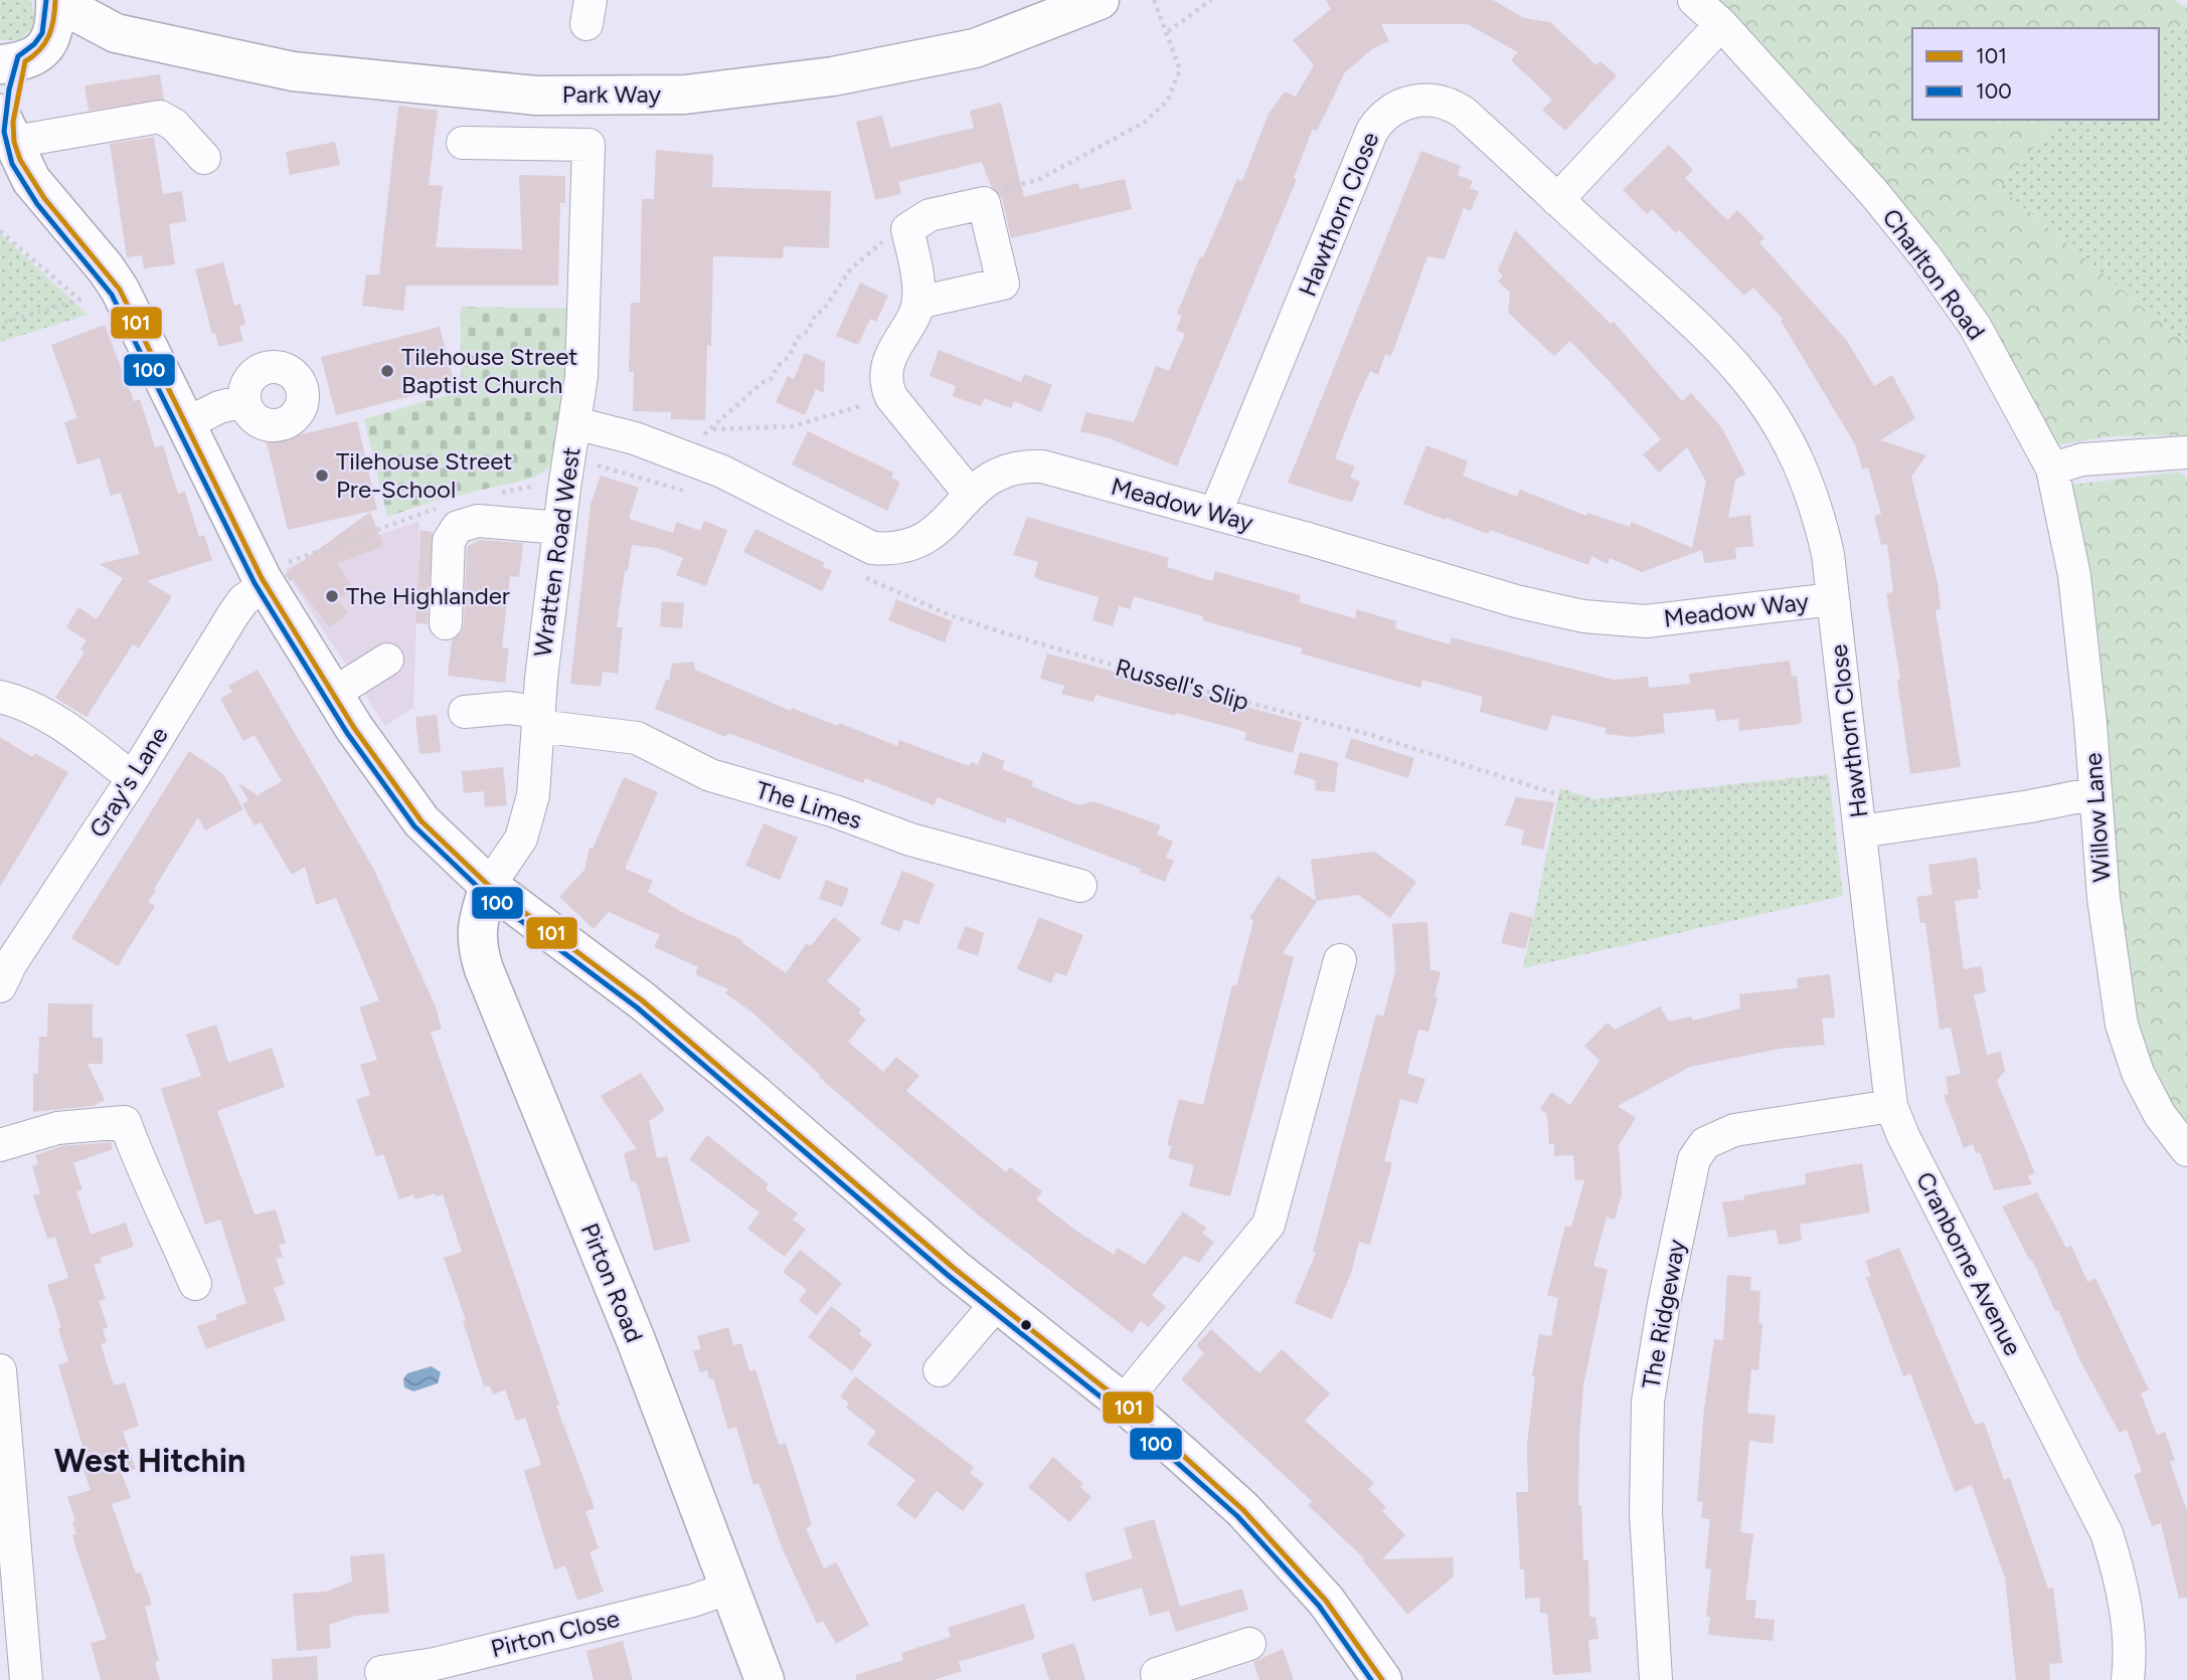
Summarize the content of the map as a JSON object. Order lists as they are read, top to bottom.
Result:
{
  "streets": {
    "main road": ["Park Way", "Pirton Road"],
    "street": [
      "Hawthorn Close",
      "Charlton Road",
      "Meadow Way",
      "Wratten Road West",
      "Gray's Lane",
      "The Limes",
      "Willow Lane",
      "Cranborne Avenue",
      "The Ridgeway",
      "Pirton Close"
    ],
    "path": ["Russell's Slip"]
  },
  "crossings": [
    ["Hawthorn Close", "Meadow Way"],
    ["Hawthorn Close", "Willow Lane"],
    ["Hawthorn Close", "Cranborne Avenue"],
    ["Charlton Road", "Willow Lane"],
    ["Meadow Way", "Wratten Road West"],
    ["Wratten Road West", "The Limes"],
    ["Wratten Road West", "Pirton Road"],
    ["Cranborne Avenue", "The Ridgeway"],
    ["Pirton Road", "Pirton Close"]
  ],
  "districts": ["West Hitchin"],
  "places": ["Tilehouse Street Baptist Church", "Tilehouse Street Pre-School", "The Highlander"],
  "lines": ["transit line 101", "transit line 100"],
  "legend": ["101", "100"]
}
